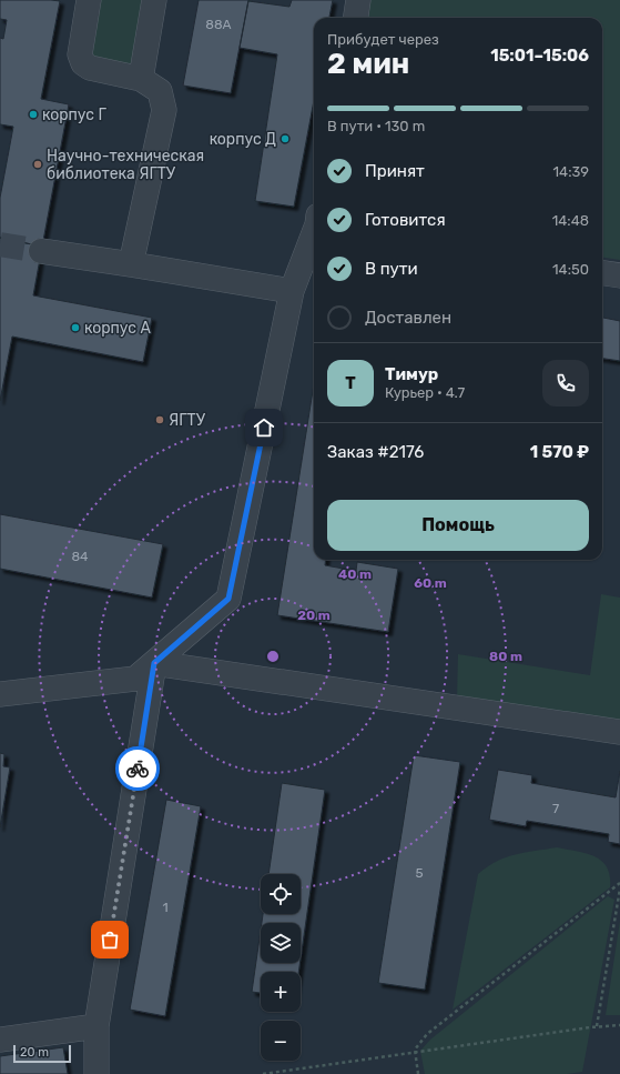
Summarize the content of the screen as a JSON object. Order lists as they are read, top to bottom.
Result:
{
  "places": [
    "корпус Г",
    "корпус Д",
    "Научно-техническая библиотека ЯГТУ",
    "корпус А",
    "ЯГТУ"
  ],
  "house_numbers": [
    "88А",
    "84",
    "7",
    "5",
    "1"
  ],
  "scale_bar": "20 m",
  "page": {
    "heading": ["2 мин", "Прибудет через", "15:01–15:06"],
    "panel": [
      "Тимур",
      "Курьер · 4.7",
      "Заказ #2176",
      "1 570 ₽"
    ],
    "bar": "В пути · 130 m",
    "list": [
      ["Принят", "14:39"],
      ["Готовится", "14:48"],
      ["В пути", "14:50"],
      "Доставлен"
    ],
    "round": "Т",
    "buttons": "Помощь",
    "map_buttons": ["+", "−"],
    "scale": "20 m"
  },
  "rings": [
    "40 m",
    "60 m",
    "20 m",
    "80 m"
  ]
}
